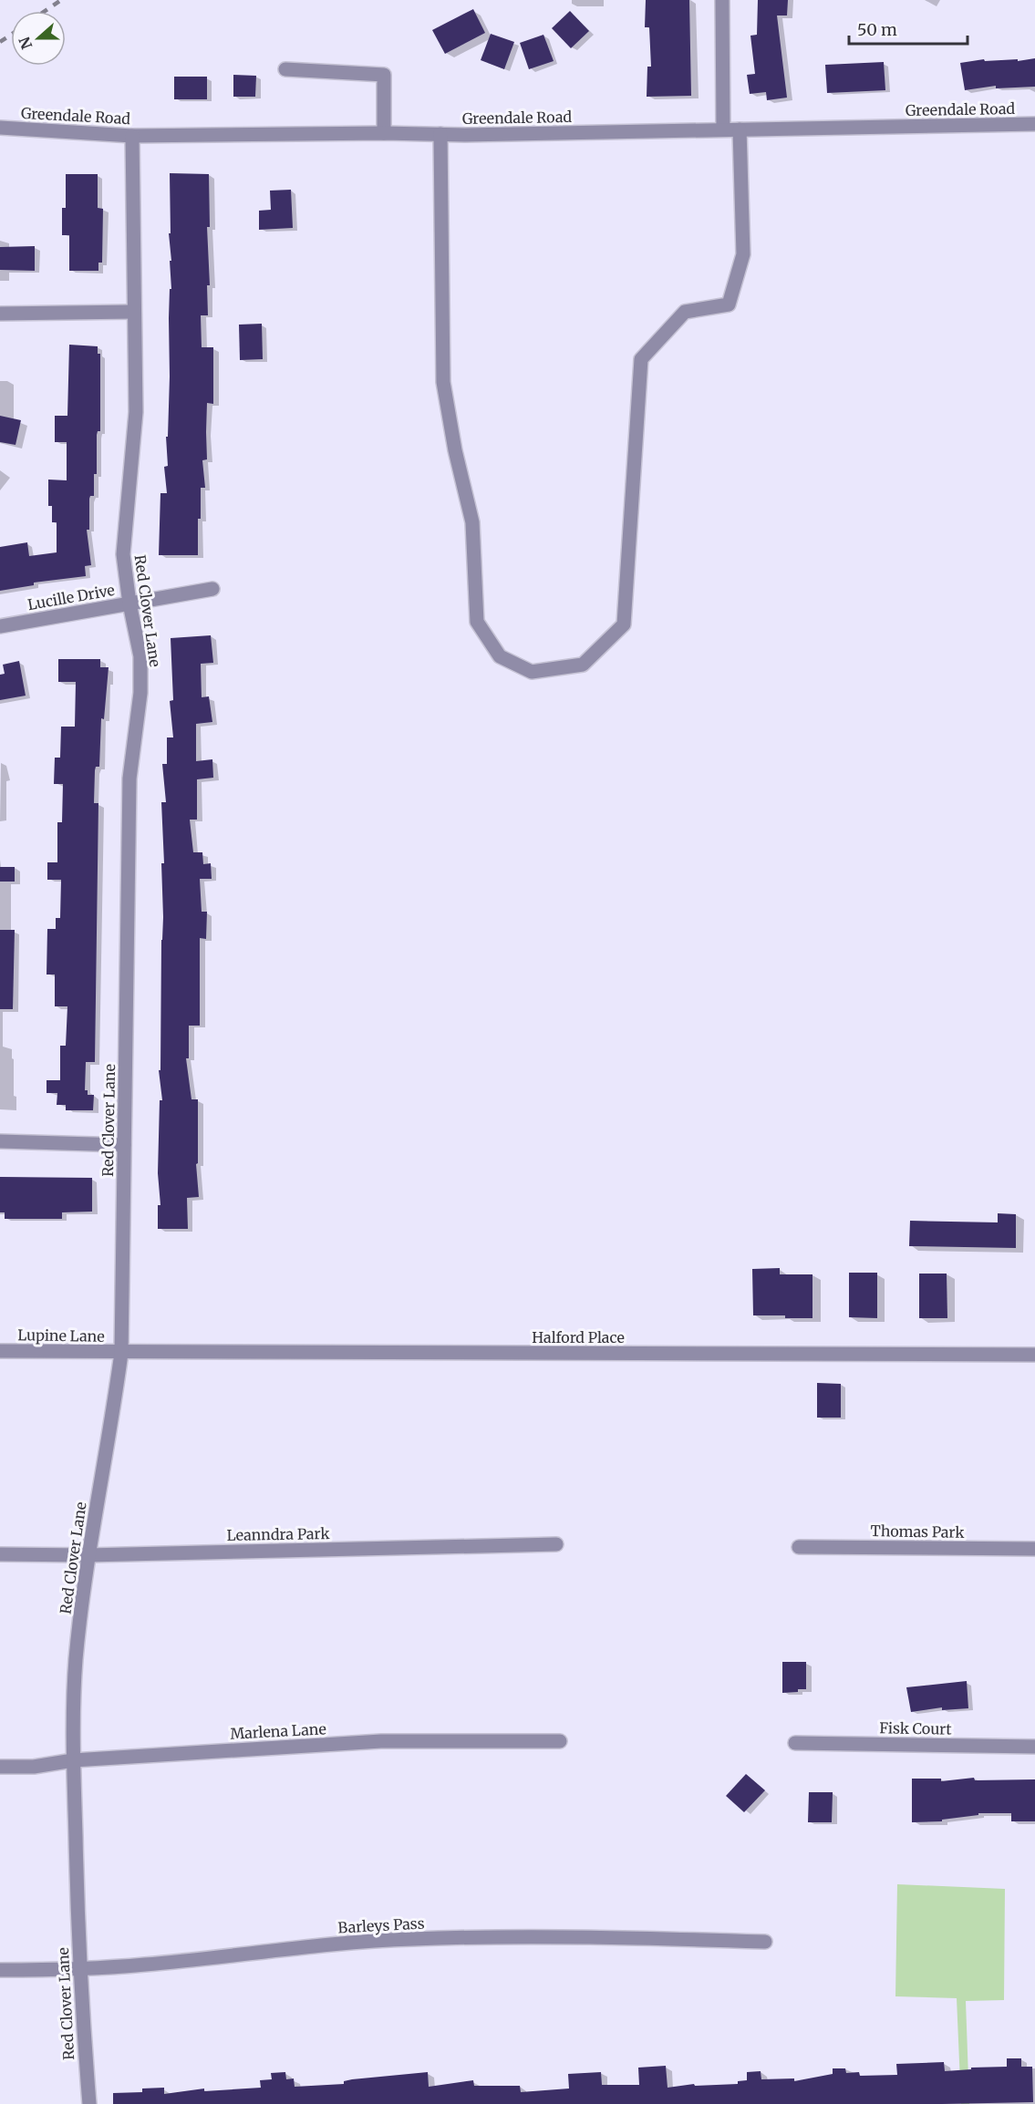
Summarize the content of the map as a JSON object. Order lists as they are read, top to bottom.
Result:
{
  "streets": {
    "street": [
      "Greendale Road",
      "Lucille Drive",
      "Red Clover Lane",
      "Lupine Lane",
      "Halford Place",
      "Thomas Park",
      "Leanndra Park",
      "Fisk Court",
      "Marlena Lane",
      "Barleys Pass"
    ]
  },
  "crossings": [
    ["Greendale Road", "Red Clover Lane"],
    ["Lucille Drive", "Red Clover Lane"],
    ["Red Clover Lane", "Lupine Lane"],
    ["Red Clover Lane", "Halford Place"],
    ["Red Clover Lane", "Leanndra Park"],
    ["Red Clover Lane", "Marlena Lane"],
    ["Red Clover Lane", "Barleys Pass"],
    ["Lupine Lane", "Halford Place"]
  ],
  "scale_bar": "50 m",
  "north": "left"
}
